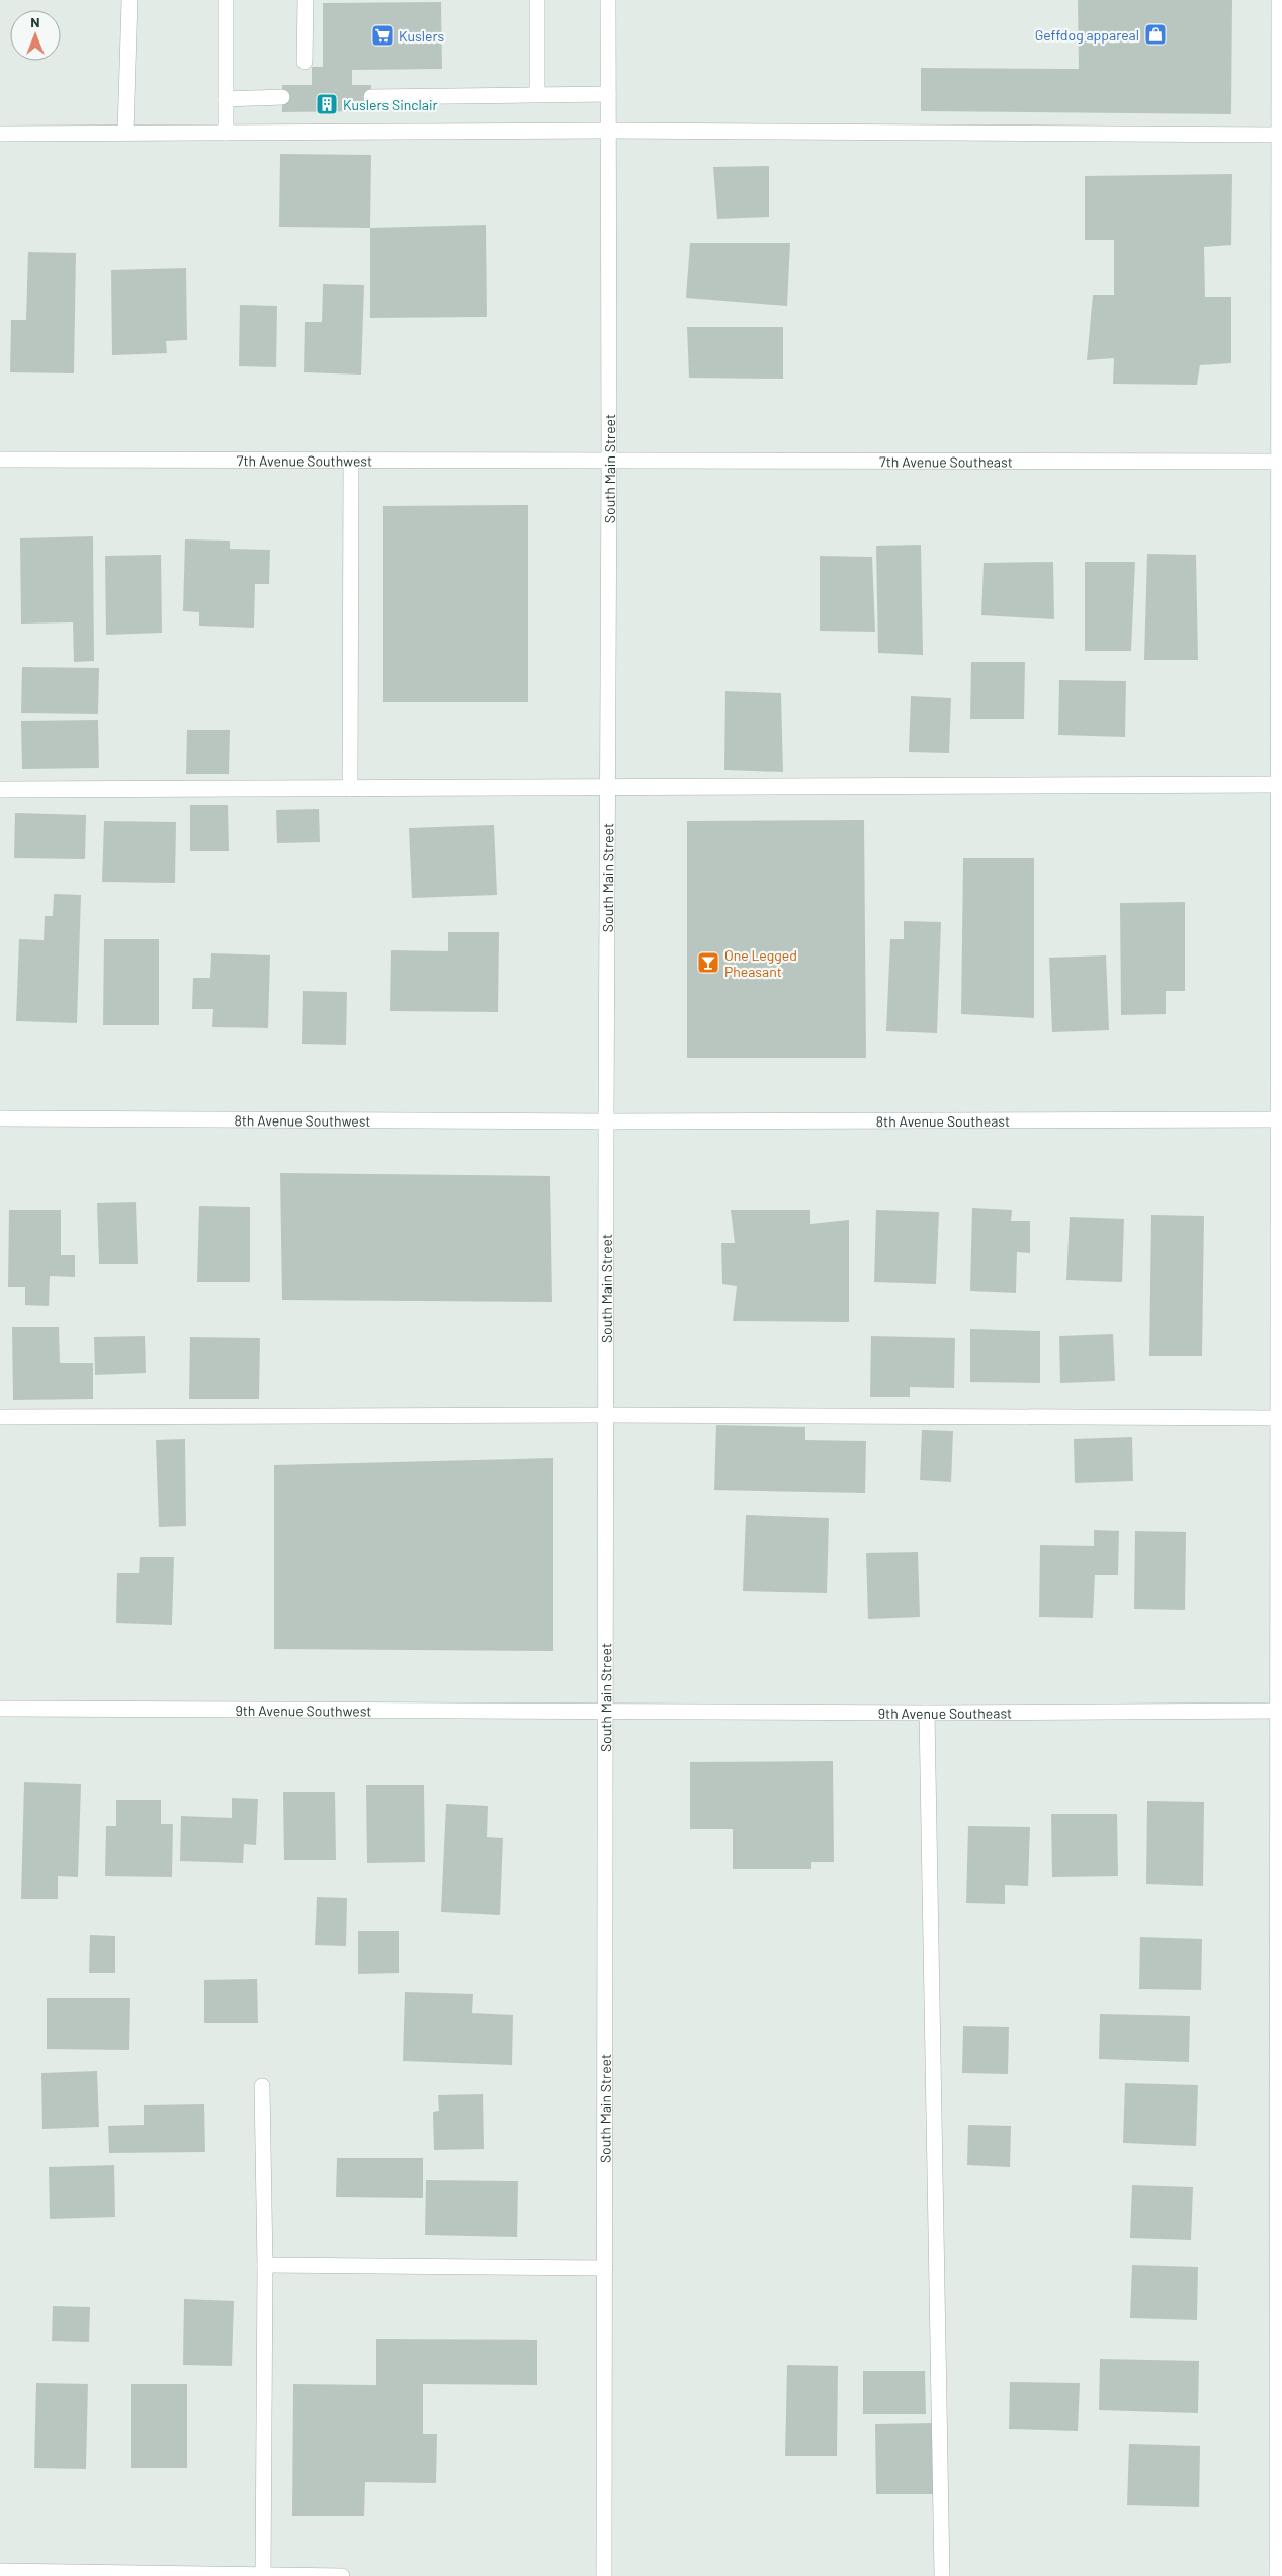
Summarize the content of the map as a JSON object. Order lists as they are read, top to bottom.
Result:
{
  "streets": {
    "street": [
      "7th Avenue Southwest",
      "7th Avenue Southeast",
      "South Main Street",
      "8th Avenue Southwest",
      "8th Avenue Southeast",
      "9th Avenue Southwest",
      "9th Avenue Southeast"
    ]
  },
  "crossings": [
    ["7th Avenue Southwest", "7th Avenue Southeast"],
    ["7th Avenue Southwest", "South Main Street"],
    ["7th Avenue Southeast", "South Main Street"],
    ["South Main Street", "8th Avenue Southwest"],
    ["South Main Street", "8th Avenue Southeast"],
    ["South Main Street", "9th Avenue Southwest"],
    ["South Main Street", "9th Avenue Southeast"],
    ["8th Avenue Southwest", "8th Avenue Southeast"],
    ["9th Avenue Southwest", "9th Avenue Southeast"]
  ],
  "places": {
    "shop": ["Geffdog appareal"],
    "supermarket": ["Kuslers"],
    "building": ["Kuslers Sinclair"],
    "bar": ["One Legged Pheasant"]
  },
  "north": "top"
}
